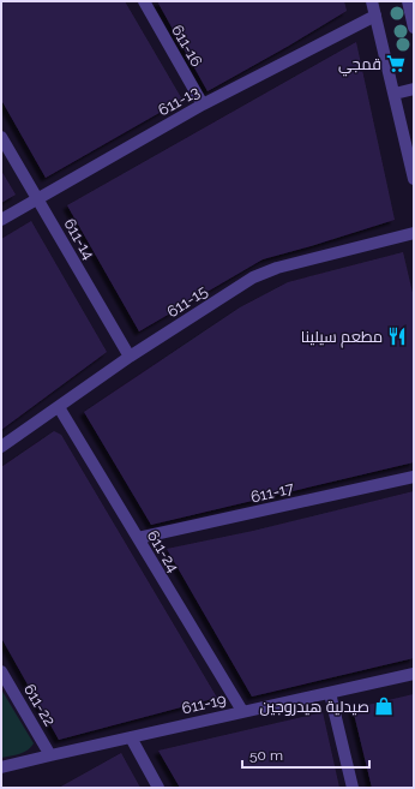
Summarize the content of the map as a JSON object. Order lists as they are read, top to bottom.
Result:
{
  "streets": {
    "street": [
      "611-16",
      "611-13",
      "611-14",
      "611-15",
      "611-17",
      "611-24",
      "611-19",
      "611-22"
    ]
  },
  "crossings": [
    ["611-16", "611-13"],
    ["611-13", "611-14"],
    ["611-14", "611-15"],
    ["611-15", "611-24"],
    ["611-17", "611-24"],
    ["611-24", "611-19"],
    ["611-19", "611-22"]
  ],
  "places": {
    "supermarket": ["قمجي"],
    "restaurant": ["مطعم سيلينا"],
    "shop": ["صيدلية هيدروجين"]
  },
  "scale_bar": "50 m"
}
